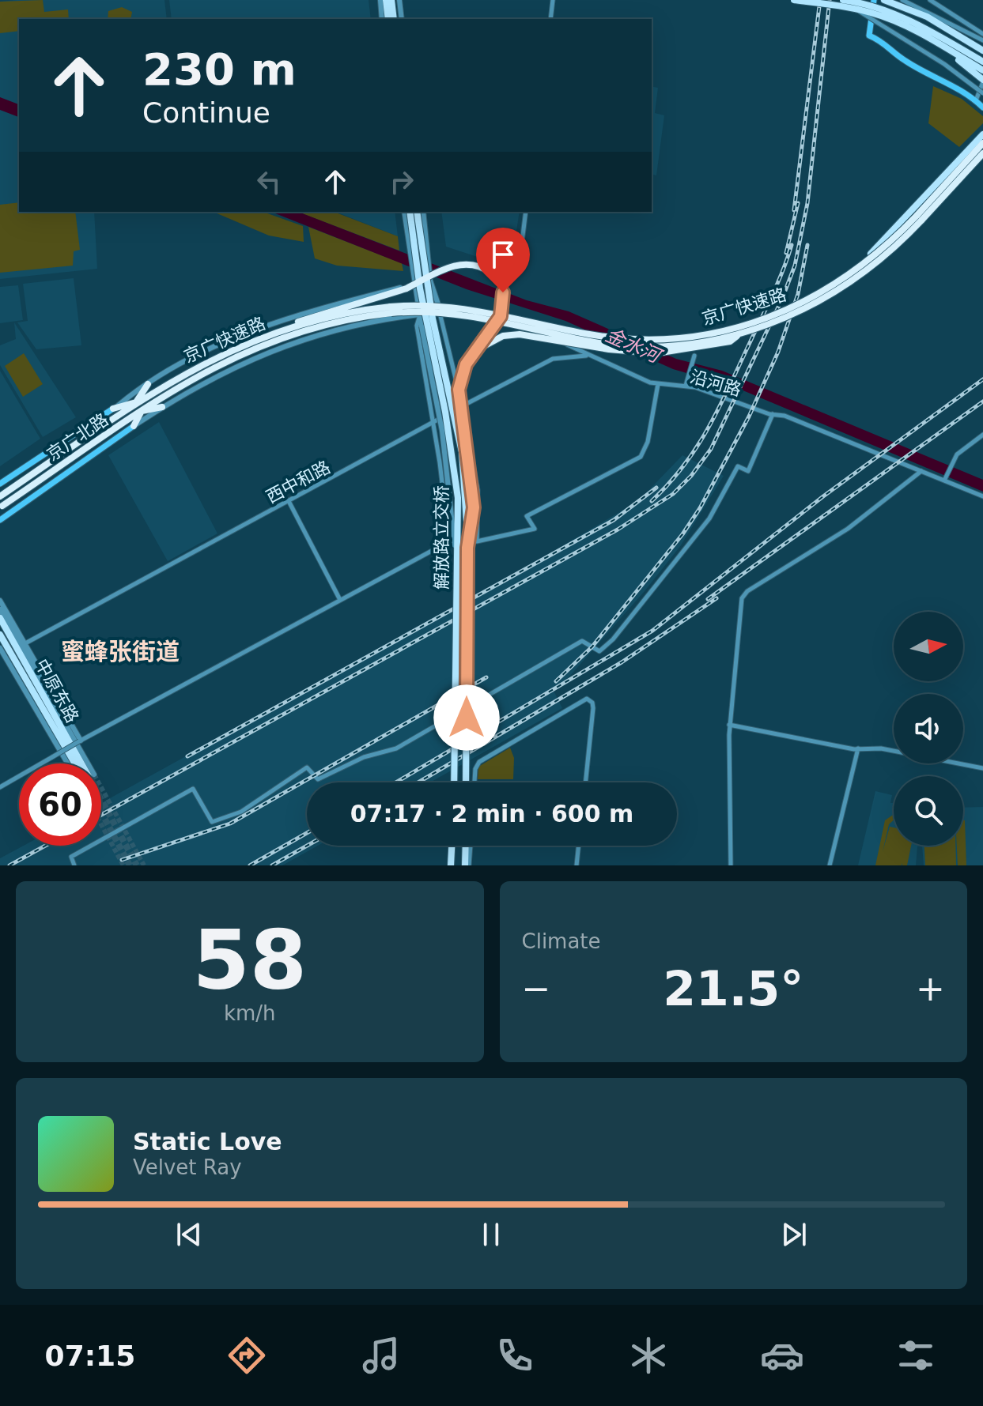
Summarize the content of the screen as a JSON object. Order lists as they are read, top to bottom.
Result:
{
  "streets": {
    "highway": ["京广快速路", "京广北路"],
    "main road": ["解放路立交桥", "中原东路"],
    "street": ["沿河路", "西中和路"]
  },
  "crossings": [
    ["京广快速路", "京广北路"],
    ["沿河路", "西中和路"]
  ],
  "districts": ["蜜蜂张街道"],
  "water": ["金水河"],
  "north": "right",
  "page": {
    "turn": ["230 m", "Continue"],
    "limit": "60",
    "trip": "07:17 · 2 min · 600 m",
    "tile": [
      ["58", "km/h"],
      "Climate"
    ],
    "heat": ["−", "21.5°", "+"],
    "song": ["Static Love", "Velvet Ray"],
    "tabs": "07:15"
  }
}
